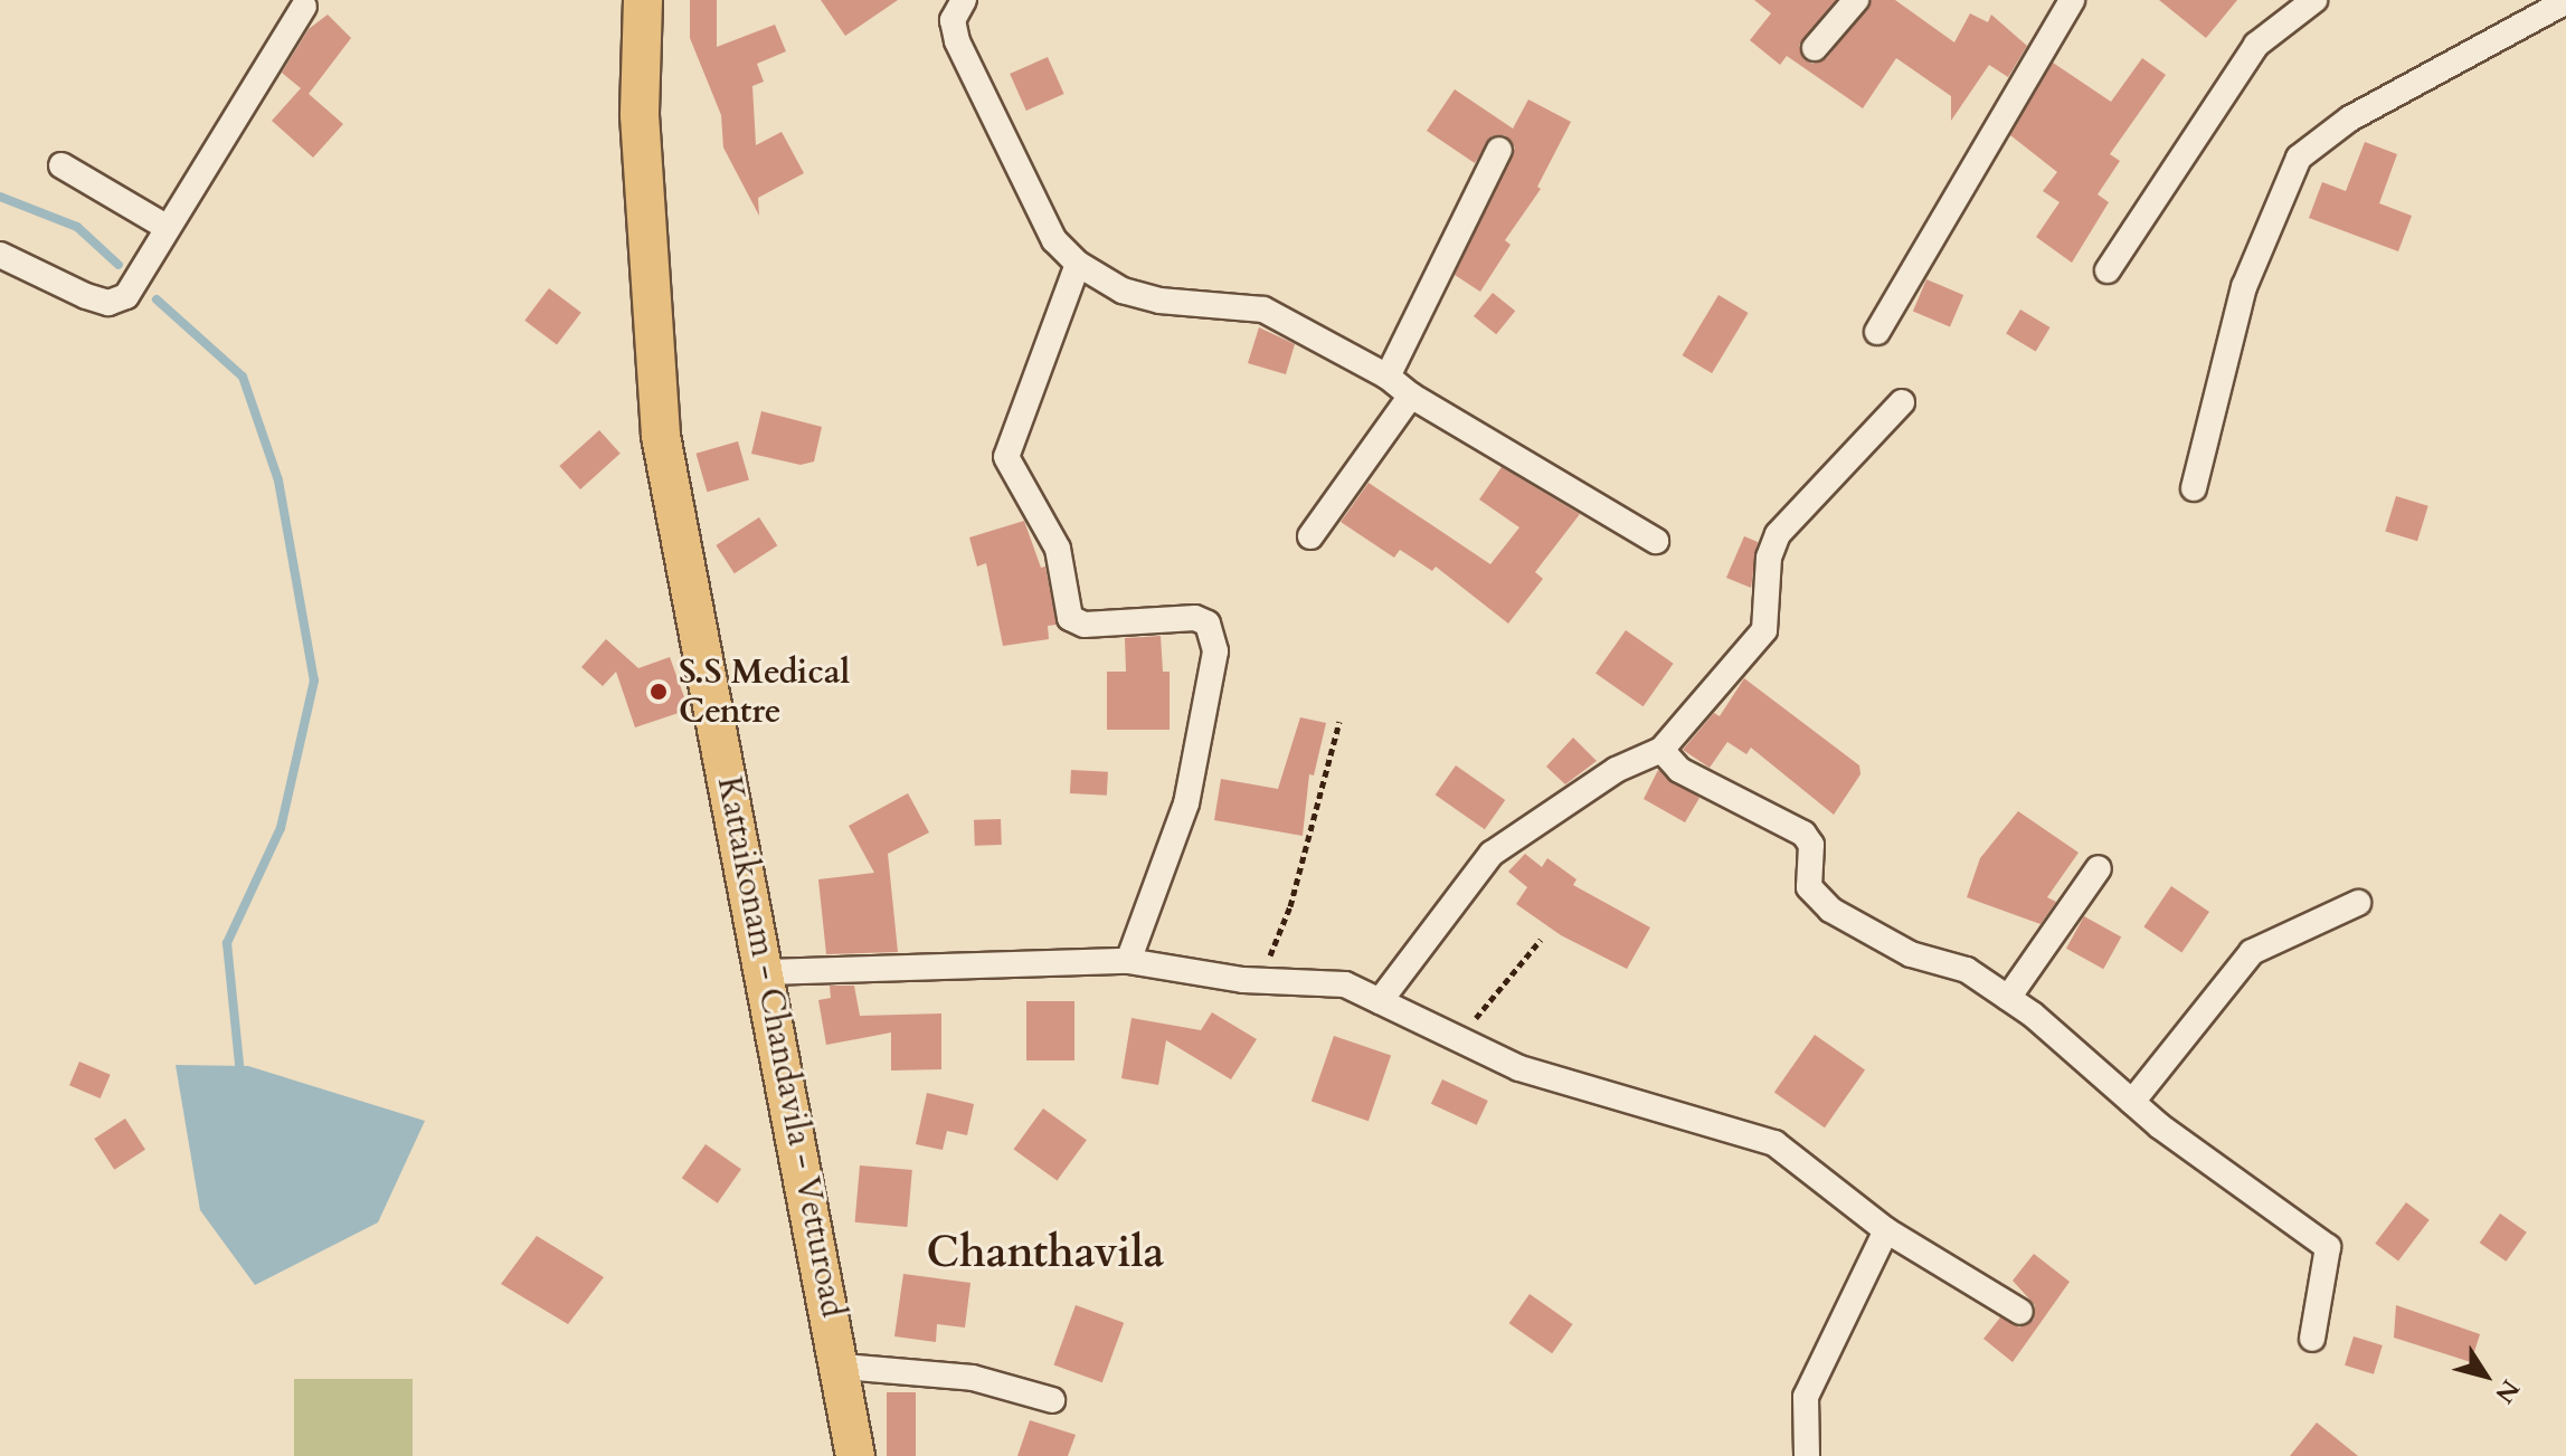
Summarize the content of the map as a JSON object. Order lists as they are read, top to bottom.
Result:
{
  "streets": {
    "main road": ["Kattaikonam - Chandavila - Vetturoad"]
  },
  "districts": ["Chanthavila"],
  "places": ["S.S Medical Centre"],
  "north": "bottom right"
}
